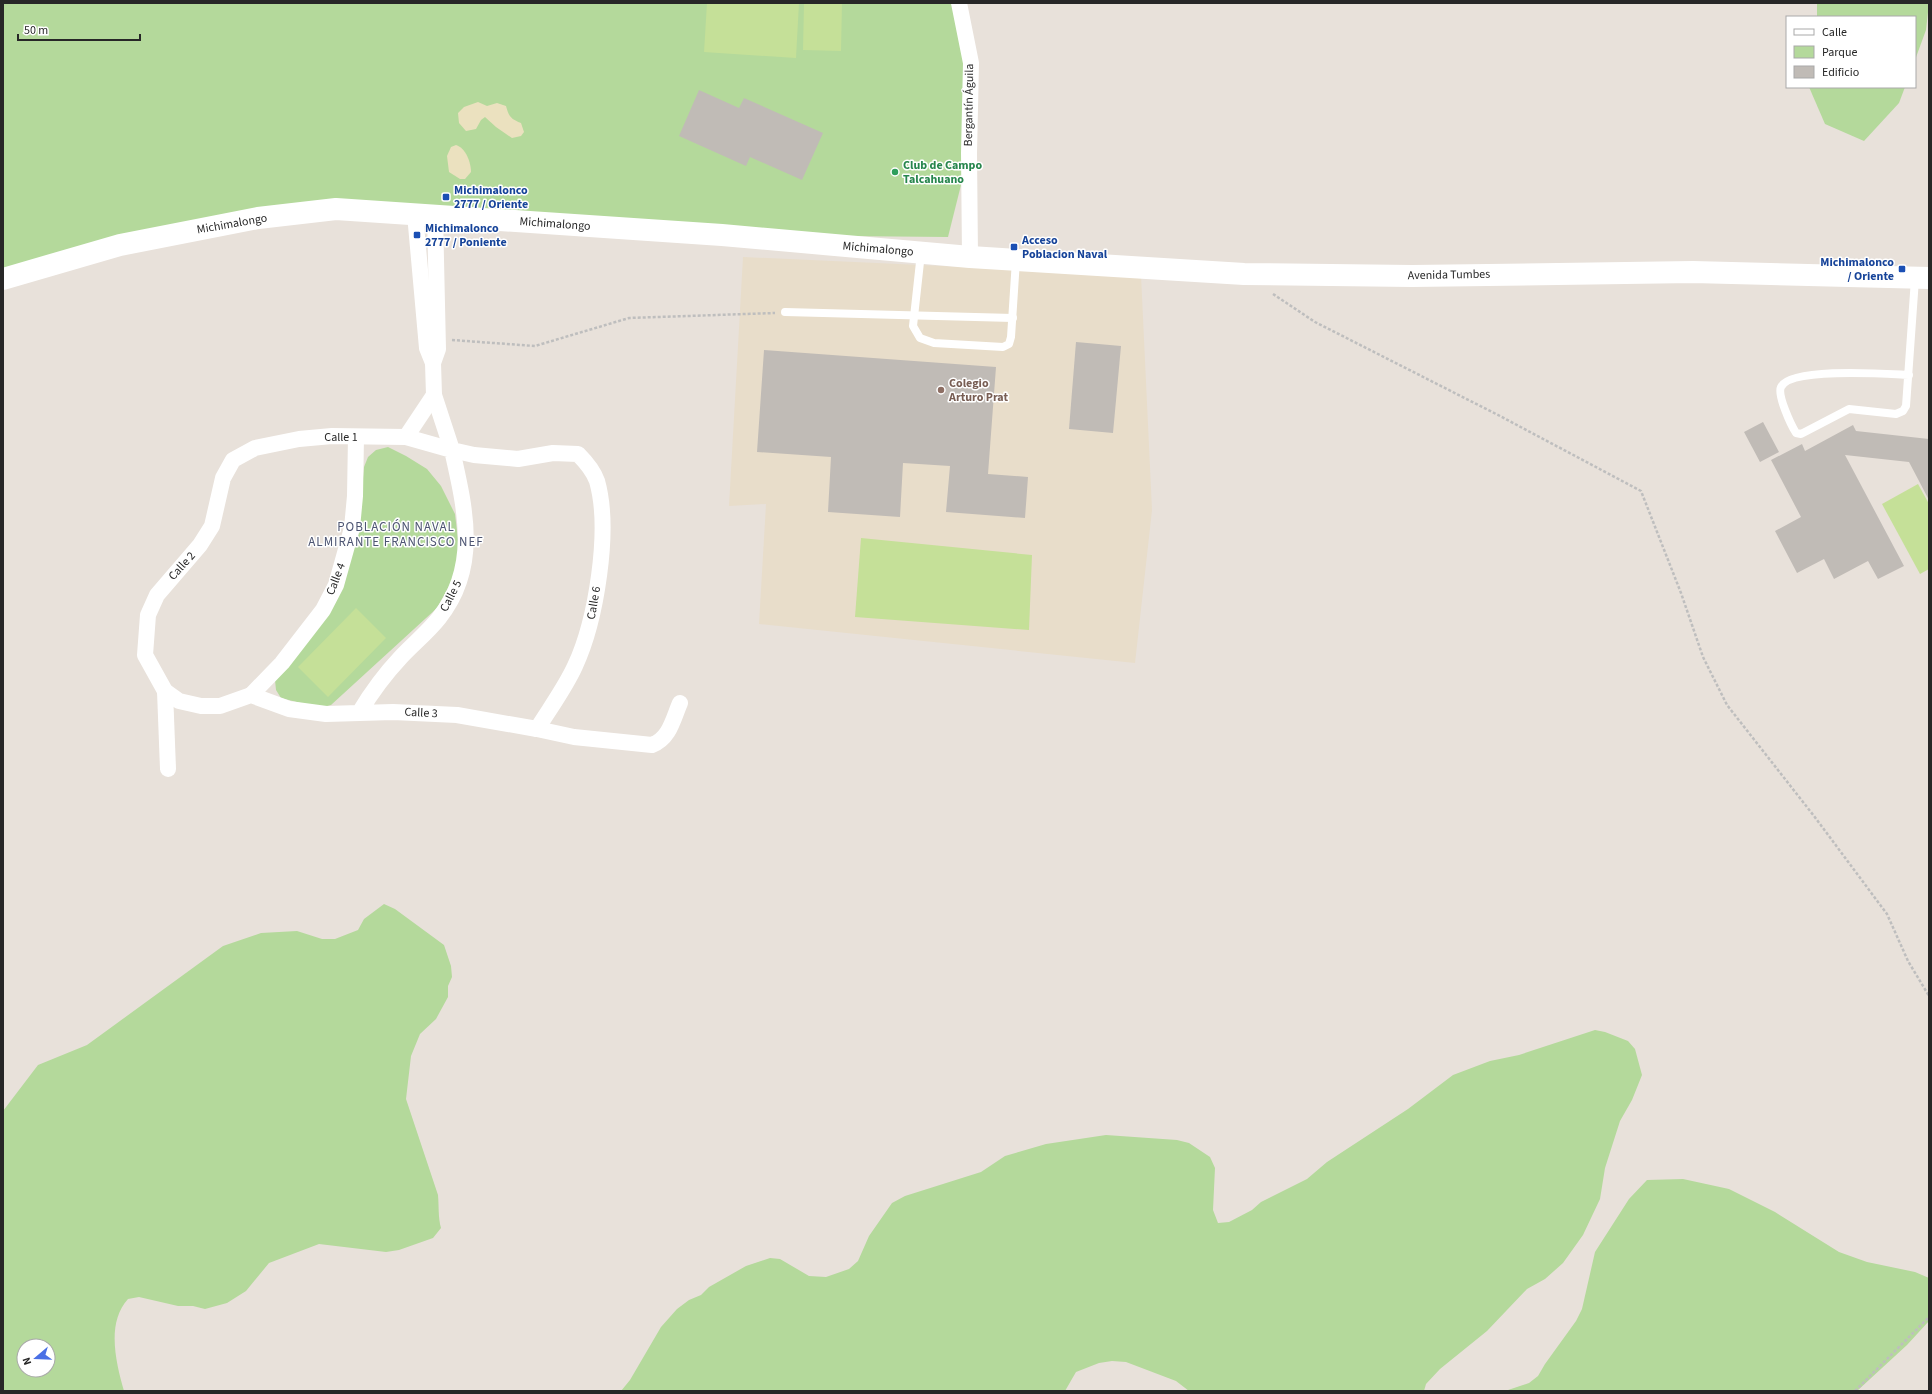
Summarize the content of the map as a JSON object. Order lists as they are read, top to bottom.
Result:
{
  "streets": {
    "main road": ["Michimalongo", "Avenida Tumbes"],
    "street": [
      "Bergantín Águila",
      "Calle 1",
      "Calle 2",
      "Calle 4",
      "Calle 5",
      "Calle 6",
      "Calle 3"
    ]
  },
  "crossings": [
    ["Bergantín Águila", "Michimalongo"],
    ["Bergantín Águila", "Avenida Tumbes"],
    ["Michimalongo", "Avenida Tumbes"],
    ["Calle 1", "Calle 2"],
    ["Calle 1", "Calle 4"],
    ["Calle 1", "Calle 5"],
    ["Calle 1", "Calle 6"],
    ["Calle 4", "Calle 3"],
    ["Calle 5", "Calle 3"],
    ["Calle 6", "Calle 3"]
  ],
  "districts": ["POBLACIÓN NAVAL ALMIRANTE FRANCISCO NEF"],
  "places": {
    "other": ["Club de Campo Talcahuano", "Colegio Arturo Prat"],
    "transit": [
      "Michimalonco 2777 / Oriente",
      "Michimalonco 2777 / Poniente",
      "Acceso Poblacion Naval",
      "Michimalonco / Oriente"
    ]
  },
  "legend": ["Calle", "Parque", "Edificio"],
  "scale_bar": "50 m",
  "north": "left"
}
